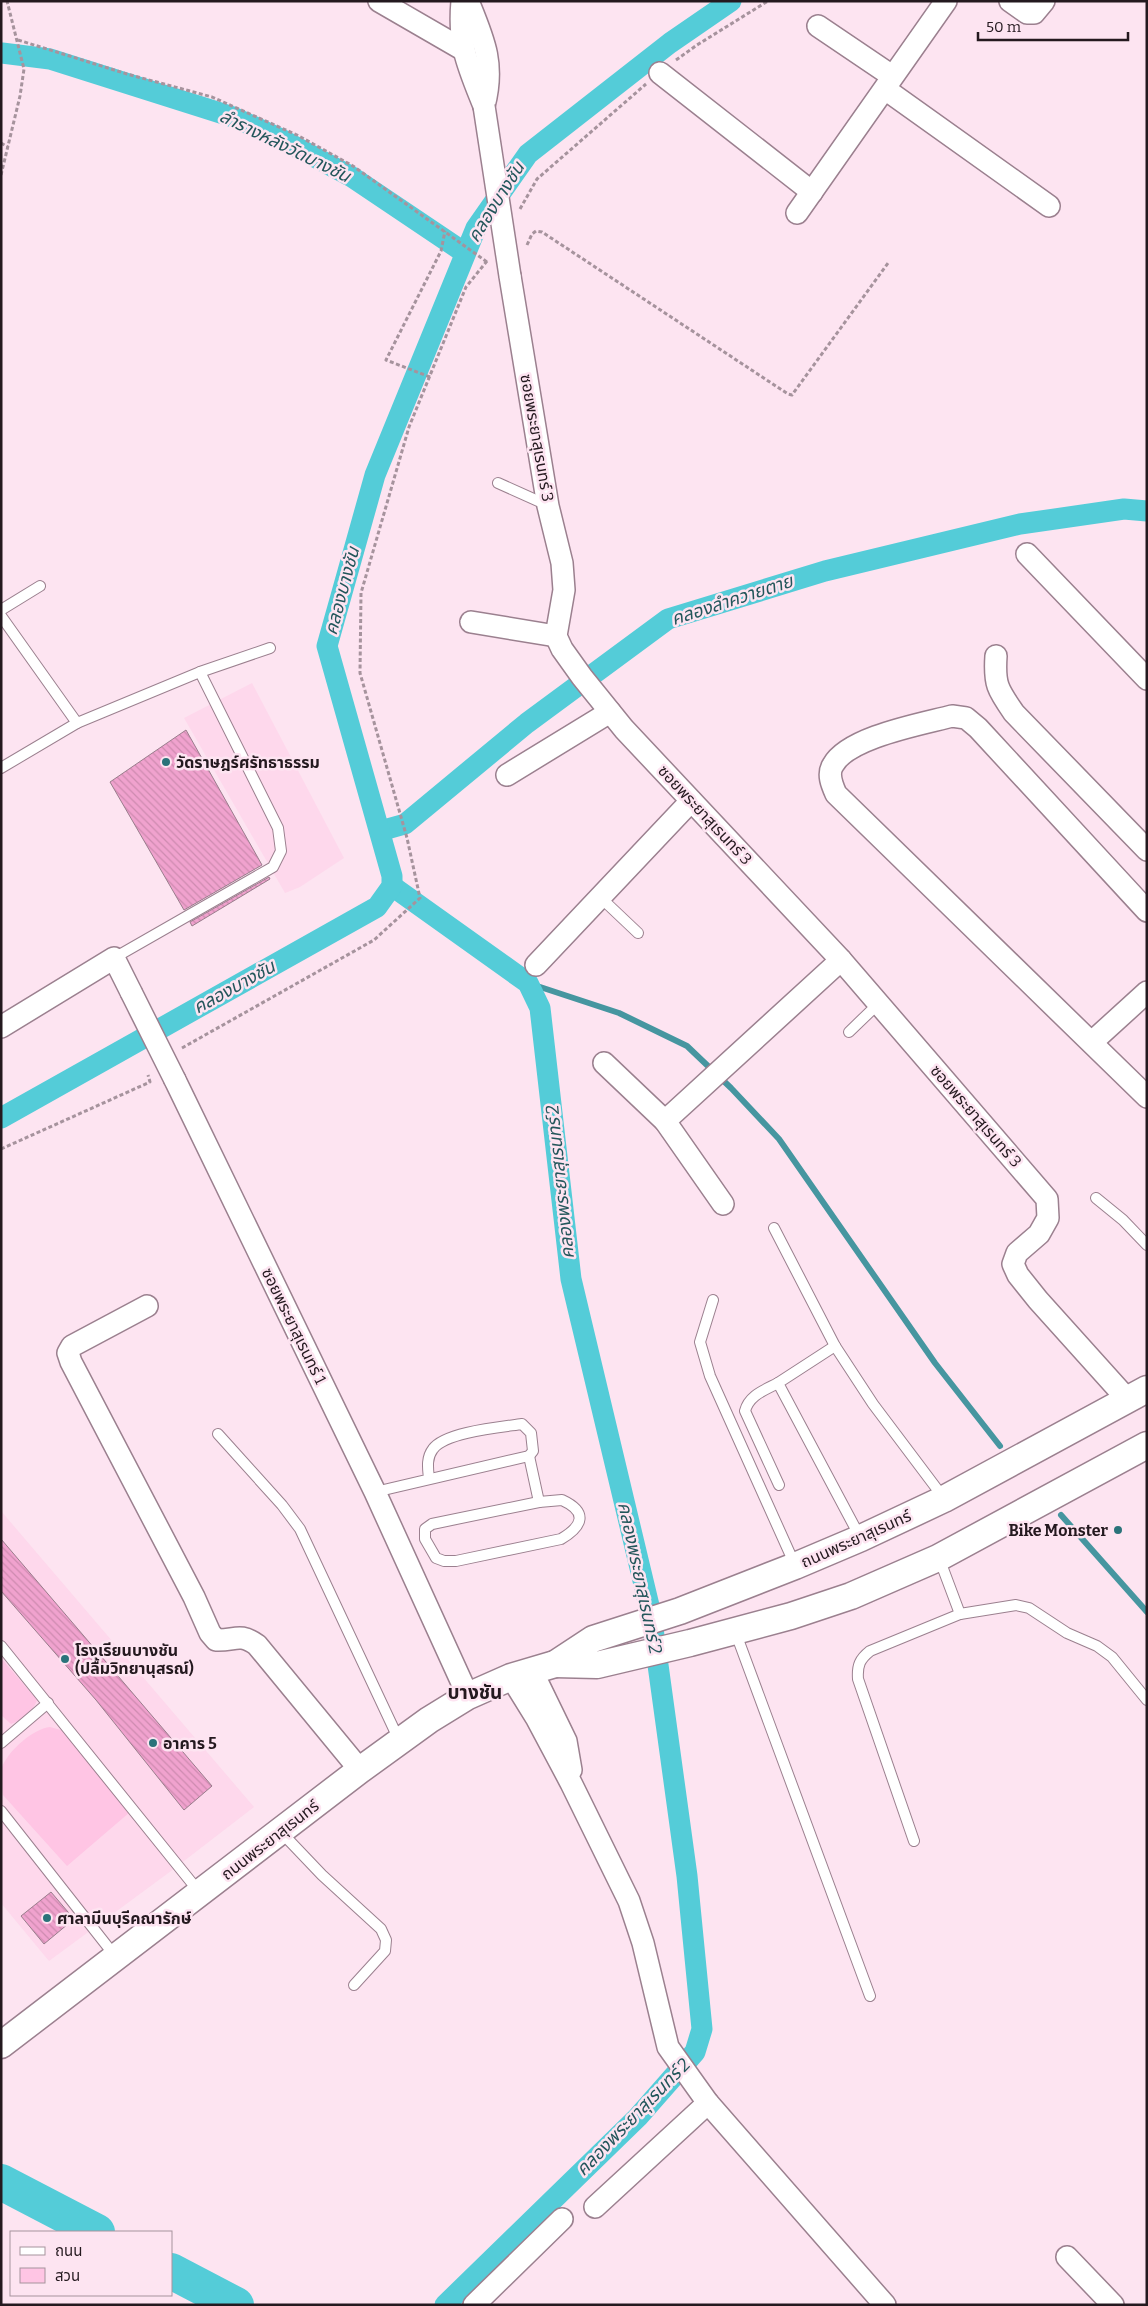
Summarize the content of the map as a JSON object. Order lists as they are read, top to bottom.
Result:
{
  "streets": {
    "street": ["ซอยพระยาสุเรนทร์ 3", "ซอยพระยาสุเรนทร์ 1", "ถนนพระยาสุเรนทร์"]
  },
  "crossings": [
    ["ซอยพระยาสุเรนทร์ 3", "ถนนพระยาสุเรนทร์"],
    ["ซอยพระยาสุเรนทร์ 1", "ถนนพระยาสุเรนทร์"]
  ],
  "districts": ["บางชัน"],
  "water": [
    "ลำรางหลังวัดบางชัน",
    "คลองบางชัน",
    "คลองลำควายตาย",
    "คลองพระยาสุเรนทร์ 2"
  ],
  "places": [
    "วัดราษฎร์ศรัทธาธรรม",
    "Bike Monster",
    "โรงเรียนบางชัน (ปลื้มวิทยานุสรณ์)",
    "อาคาร 5",
    "ศาลามีนบุรีคณารักษ์"
  ],
  "legend": ["ถนน", "สวน"],
  "scale_bar": "50 m"
}
